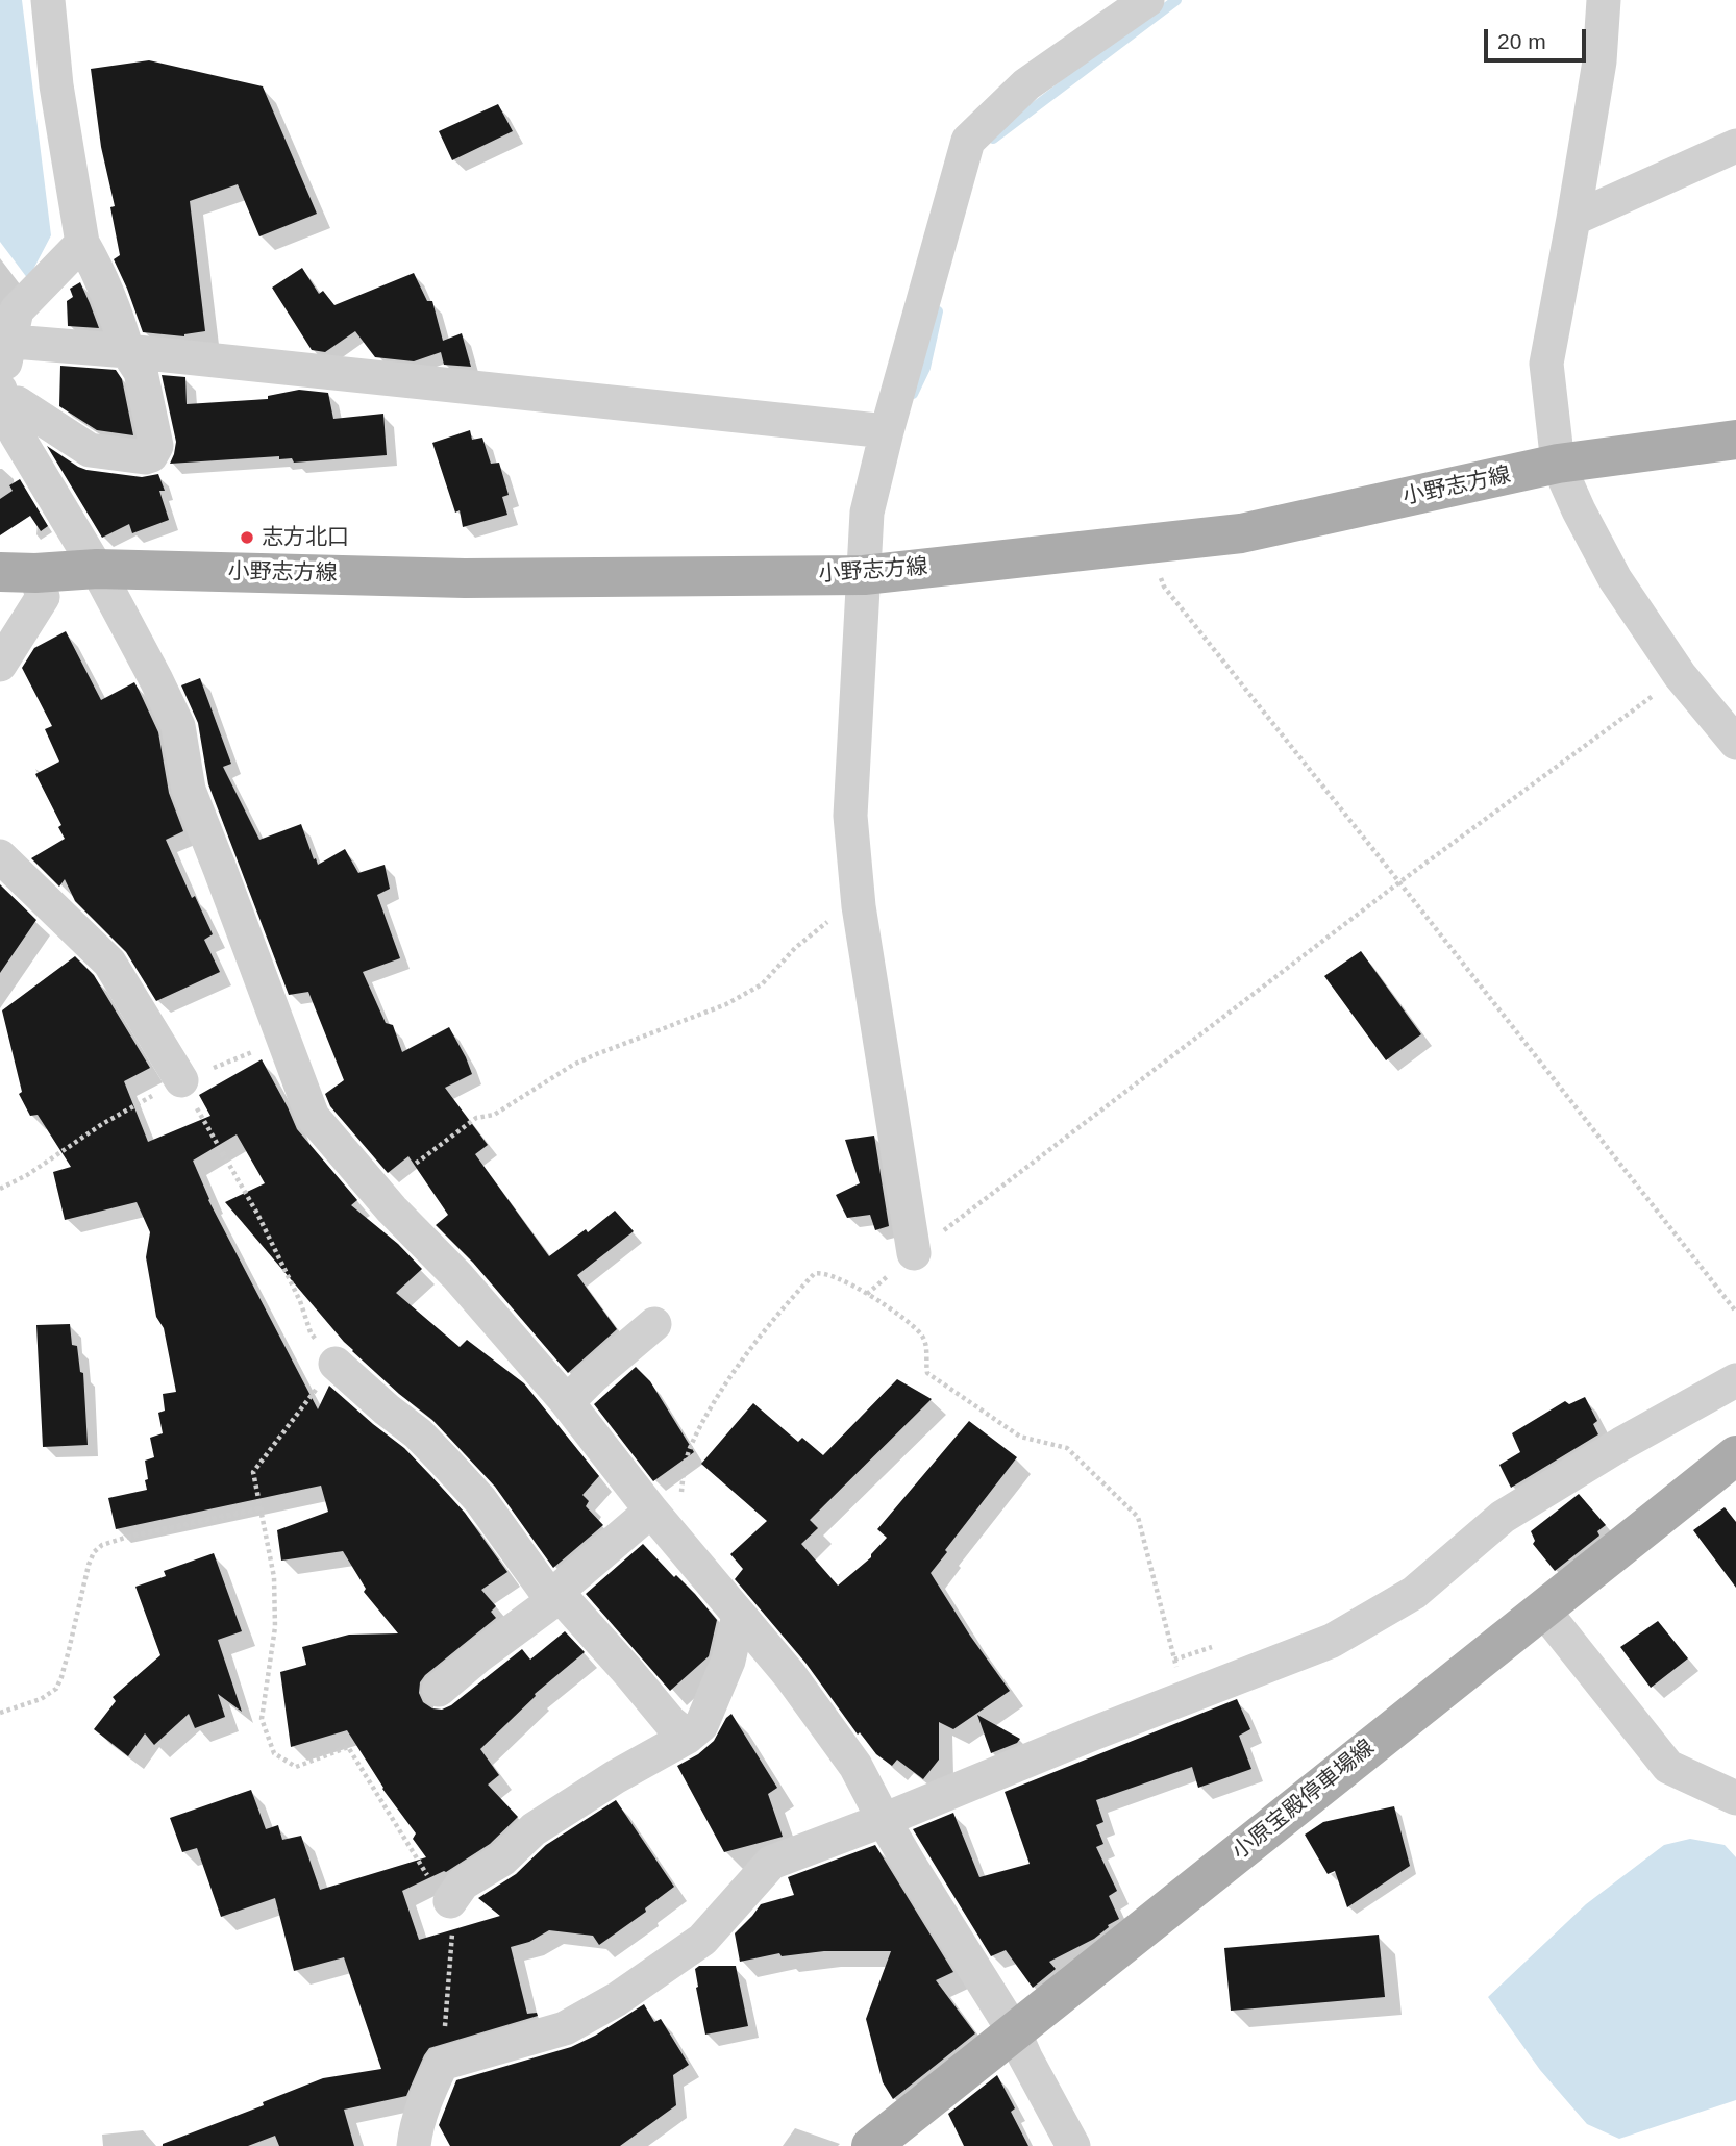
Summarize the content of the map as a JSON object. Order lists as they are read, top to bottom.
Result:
{
  "streets": {
    "main road": ["小野志方線", "小原宝殿停車場線"]
  },
  "places": ["志方北口"],
  "scale_bar": "20 m"
}
